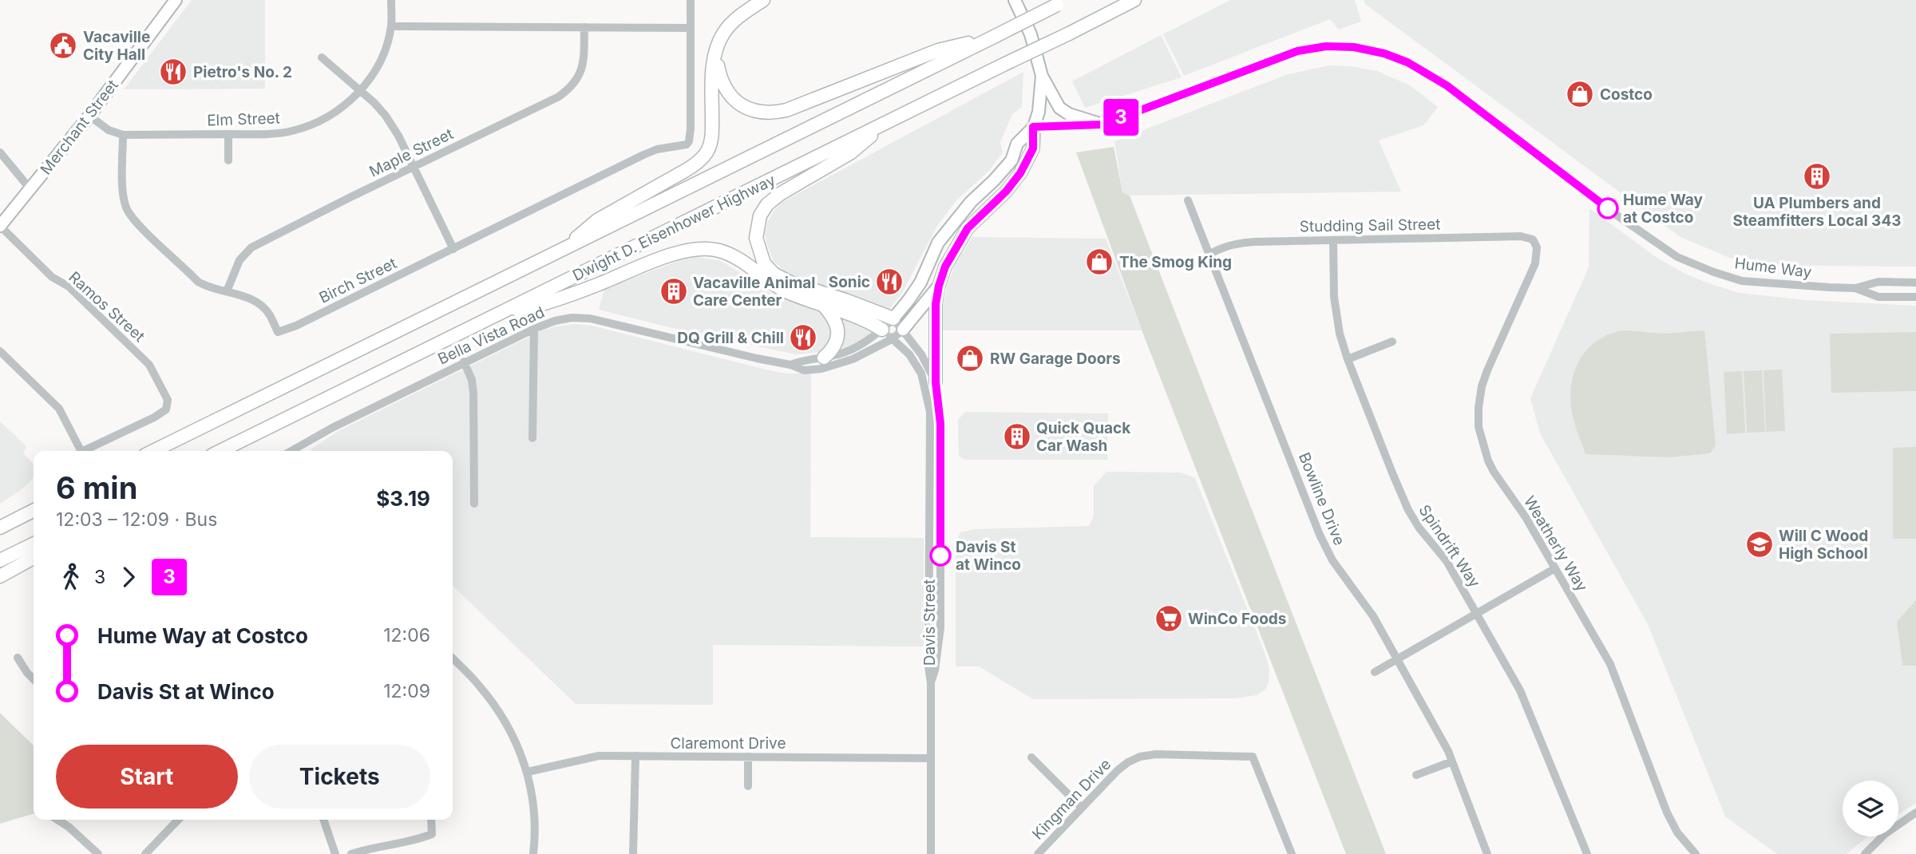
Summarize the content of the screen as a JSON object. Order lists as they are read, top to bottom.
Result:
{
  "streets": {
    "highway": ["Dwight D. Eisenhower Highway"],
    "main road": ["Merchant Street"],
    "street": [
      "Elm Street",
      "Maple Street",
      "Studding Sail Street",
      "Hume Way",
      "Birch Street",
      "Ramos Street",
      "Bella Vista Road",
      "Bowline Drive",
      "Weatherly Way",
      "Spindrift Way",
      "Davis Street",
      "Claremont Drive",
      "Kingman Drive"
    ]
  },
  "crossings": [
    ["Elm Street", "Merchant Street"],
    ["Elm Street", "Birch Street"],
    ["Merchant Street", "Ramos Street"],
    ["Maple Street", "Birch Street"],
    ["Studding Sail Street", "Bowline Drive"],
    ["Studding Sail Street", "Weatherly Way"],
    ["Studding Sail Street", "Spindrift Way"],
    ["Bella Vista Road", "Davis Street"],
    ["Davis Street", "Claremont Drive"]
  ],
  "places": {
    "public building": ["Vacaville City Hall"],
    "restaurant": ["Pietro's No. 2", "Sonic", "DQ Grill & Chill"],
    "shop": ["Costco", "The Smog King", "RW Garage Doors"],
    "building": ["UA Plumbers and Steamfitters Local 343", "Vacaville Animal Care Center", "Quick Quack Car Wash"],
    "other": ["Hume Way at Costco", "Davis St at Winco"],
    "school or university": ["Will C Wood High School"],
    "supermarket": ["WinCo Foods"]
  },
  "lines": ["bus line 3"],
  "page": {
    "on_map": "3",
    "heading": ["6 min", "12:03 – 12:09 · Bus", "$3.19"],
    "legs": ["3", "3"],
    "list": [
      {
        "name": "Hume Way at Costco",
        "value": "12:06"
      },
      {
        "name": "Davis St at Winco",
        "value": "12:09"
      }
    ],
    "buttons": ["Start", "Tickets"]
  }
}
